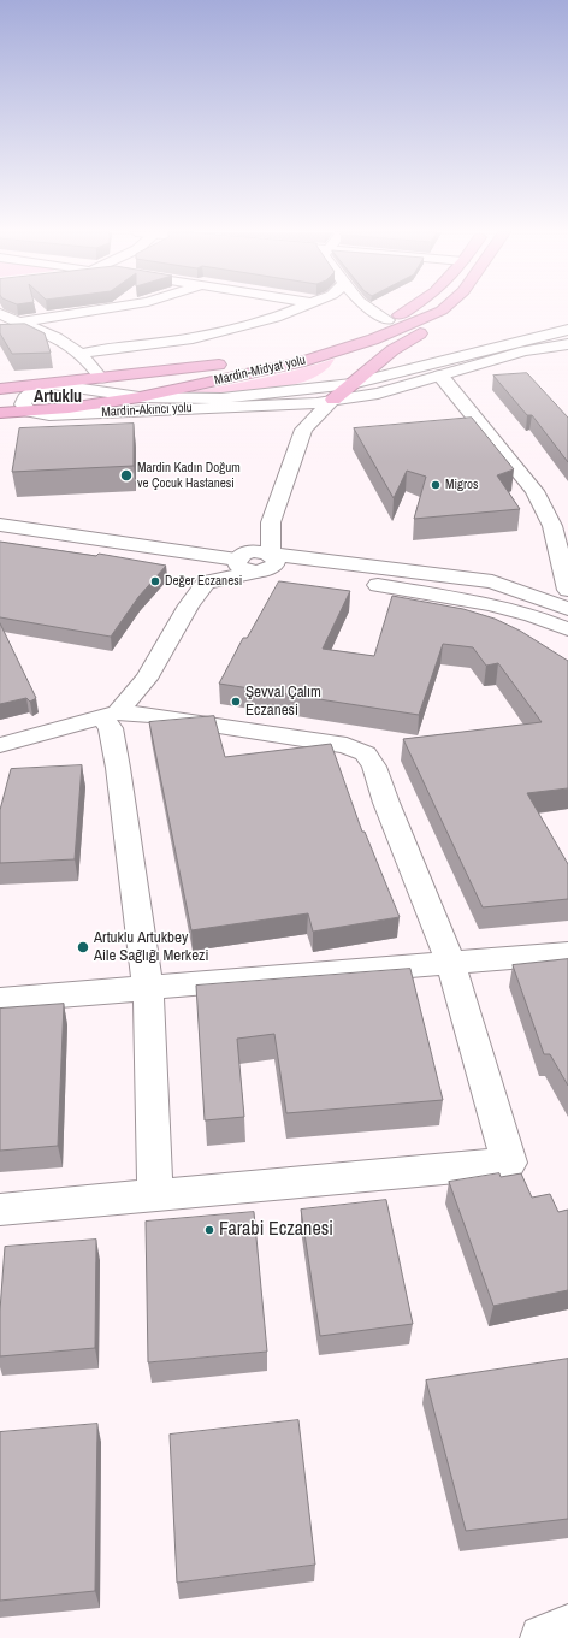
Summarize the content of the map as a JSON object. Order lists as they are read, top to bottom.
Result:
{
  "streets": {
    "highway": ["Mardin-Midyat yolu"],
    "street": ["Mardin-Akıncı yolu"]
  },
  "crossings": [
    ["Mardin-Midyat yolu", "Mardin-Akıncı yolu"]
  ],
  "districts": ["Artuklu"],
  "places": [
    "Mardin Kadın Doğum ve Çocuk Hastanesi",
    "Migros",
    "Değer Eczanesi",
    "Şevval Çalım Eczanesi",
    "Artuklu Artukbey Aile Sağlığı Merkezi",
    "Farabi Eczanesi"
  ]
}
